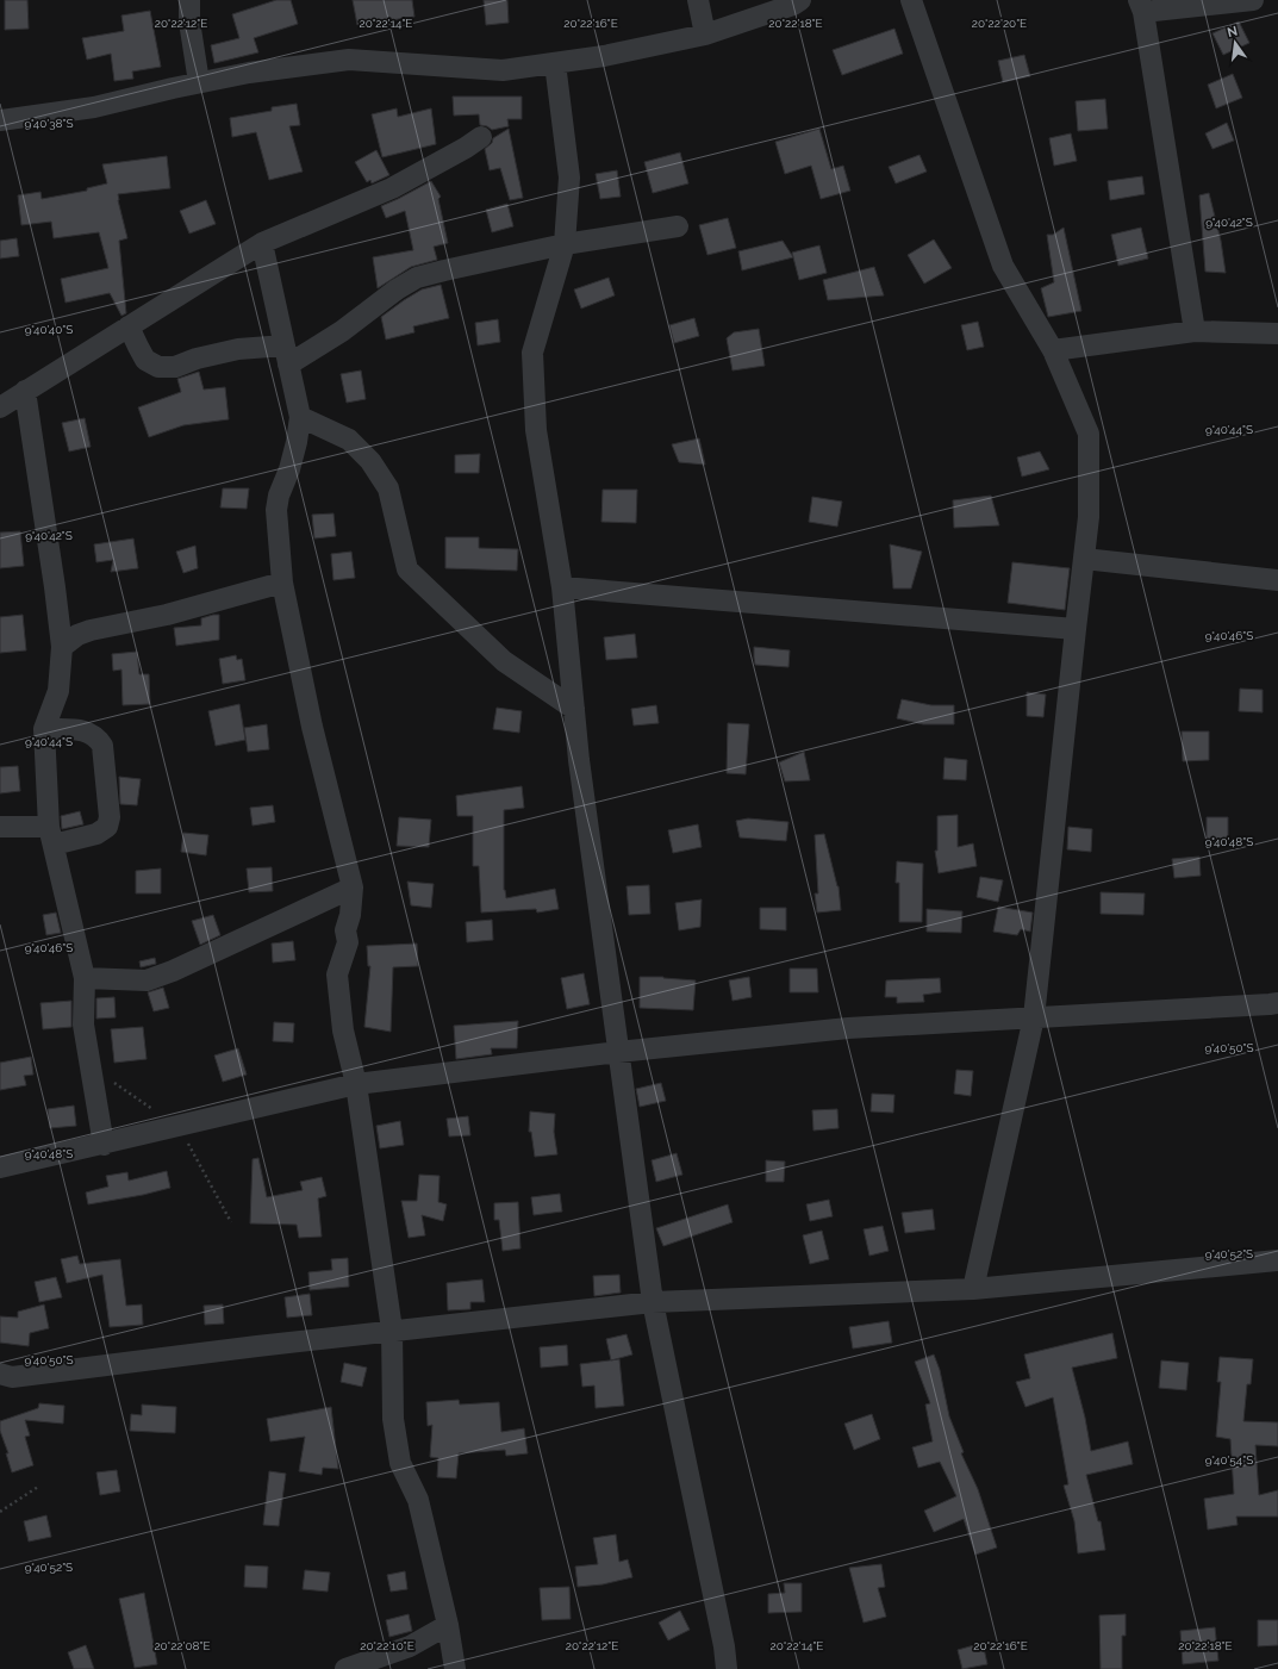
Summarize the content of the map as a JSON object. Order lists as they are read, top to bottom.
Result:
{
  "north": "top",
  "coordinates": [
    "20°22'20\"E",
    "20°22'12\"E",
    "20°22'14\"E",
    "20°22'16\"E",
    "20°22'18\"E",
    "9°40'38\"S",
    "9°40'42\"S",
    "9°40'40\"S",
    "9°40'44\"S",
    "9°40'46\"S",
    "9°40'48\"S",
    "9°40'50\"S",
    "9°40'52\"S",
    "9°40'54\"S",
    "20°22'08\"E",
    "20°22'10\"E"
  ]
}
